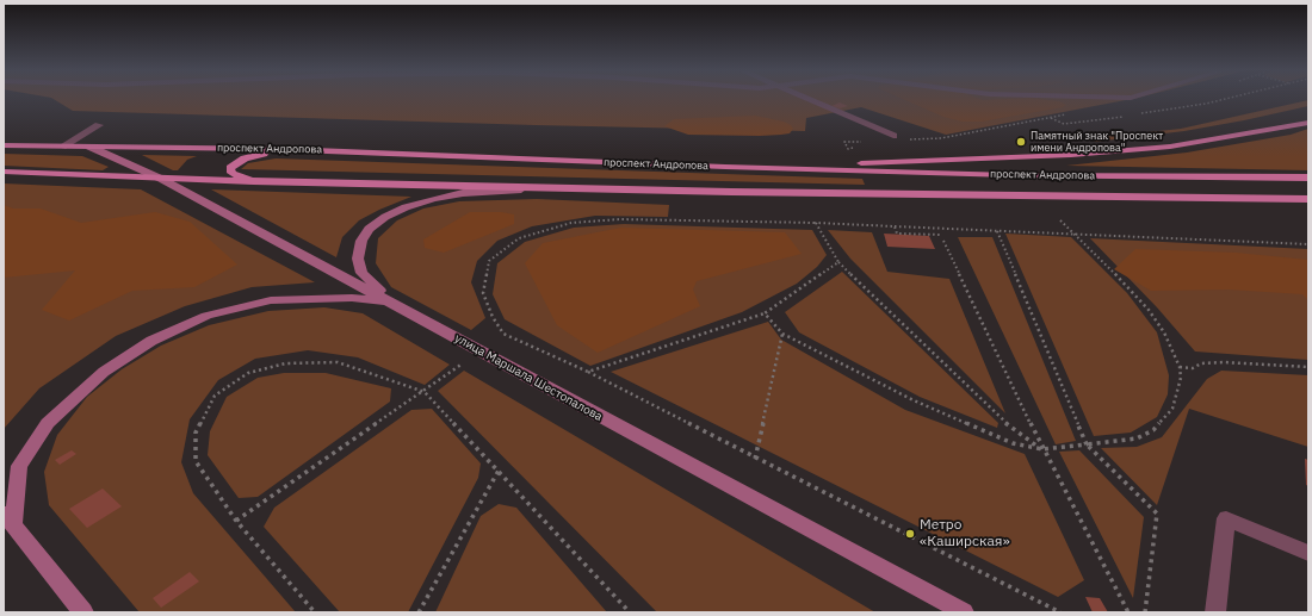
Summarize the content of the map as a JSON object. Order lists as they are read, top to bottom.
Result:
{
  "streets": {
    "main road": ["проспект Андропова", "улица Маршала Шестопалова"]
  },
  "crossings": [
    ["проспект Андропова", "улица Маршала Шестопалова"]
  ],
  "places": ["Памятный знак \"Проспект имени Андропова\"", "Метро «Каширская»"]
}
